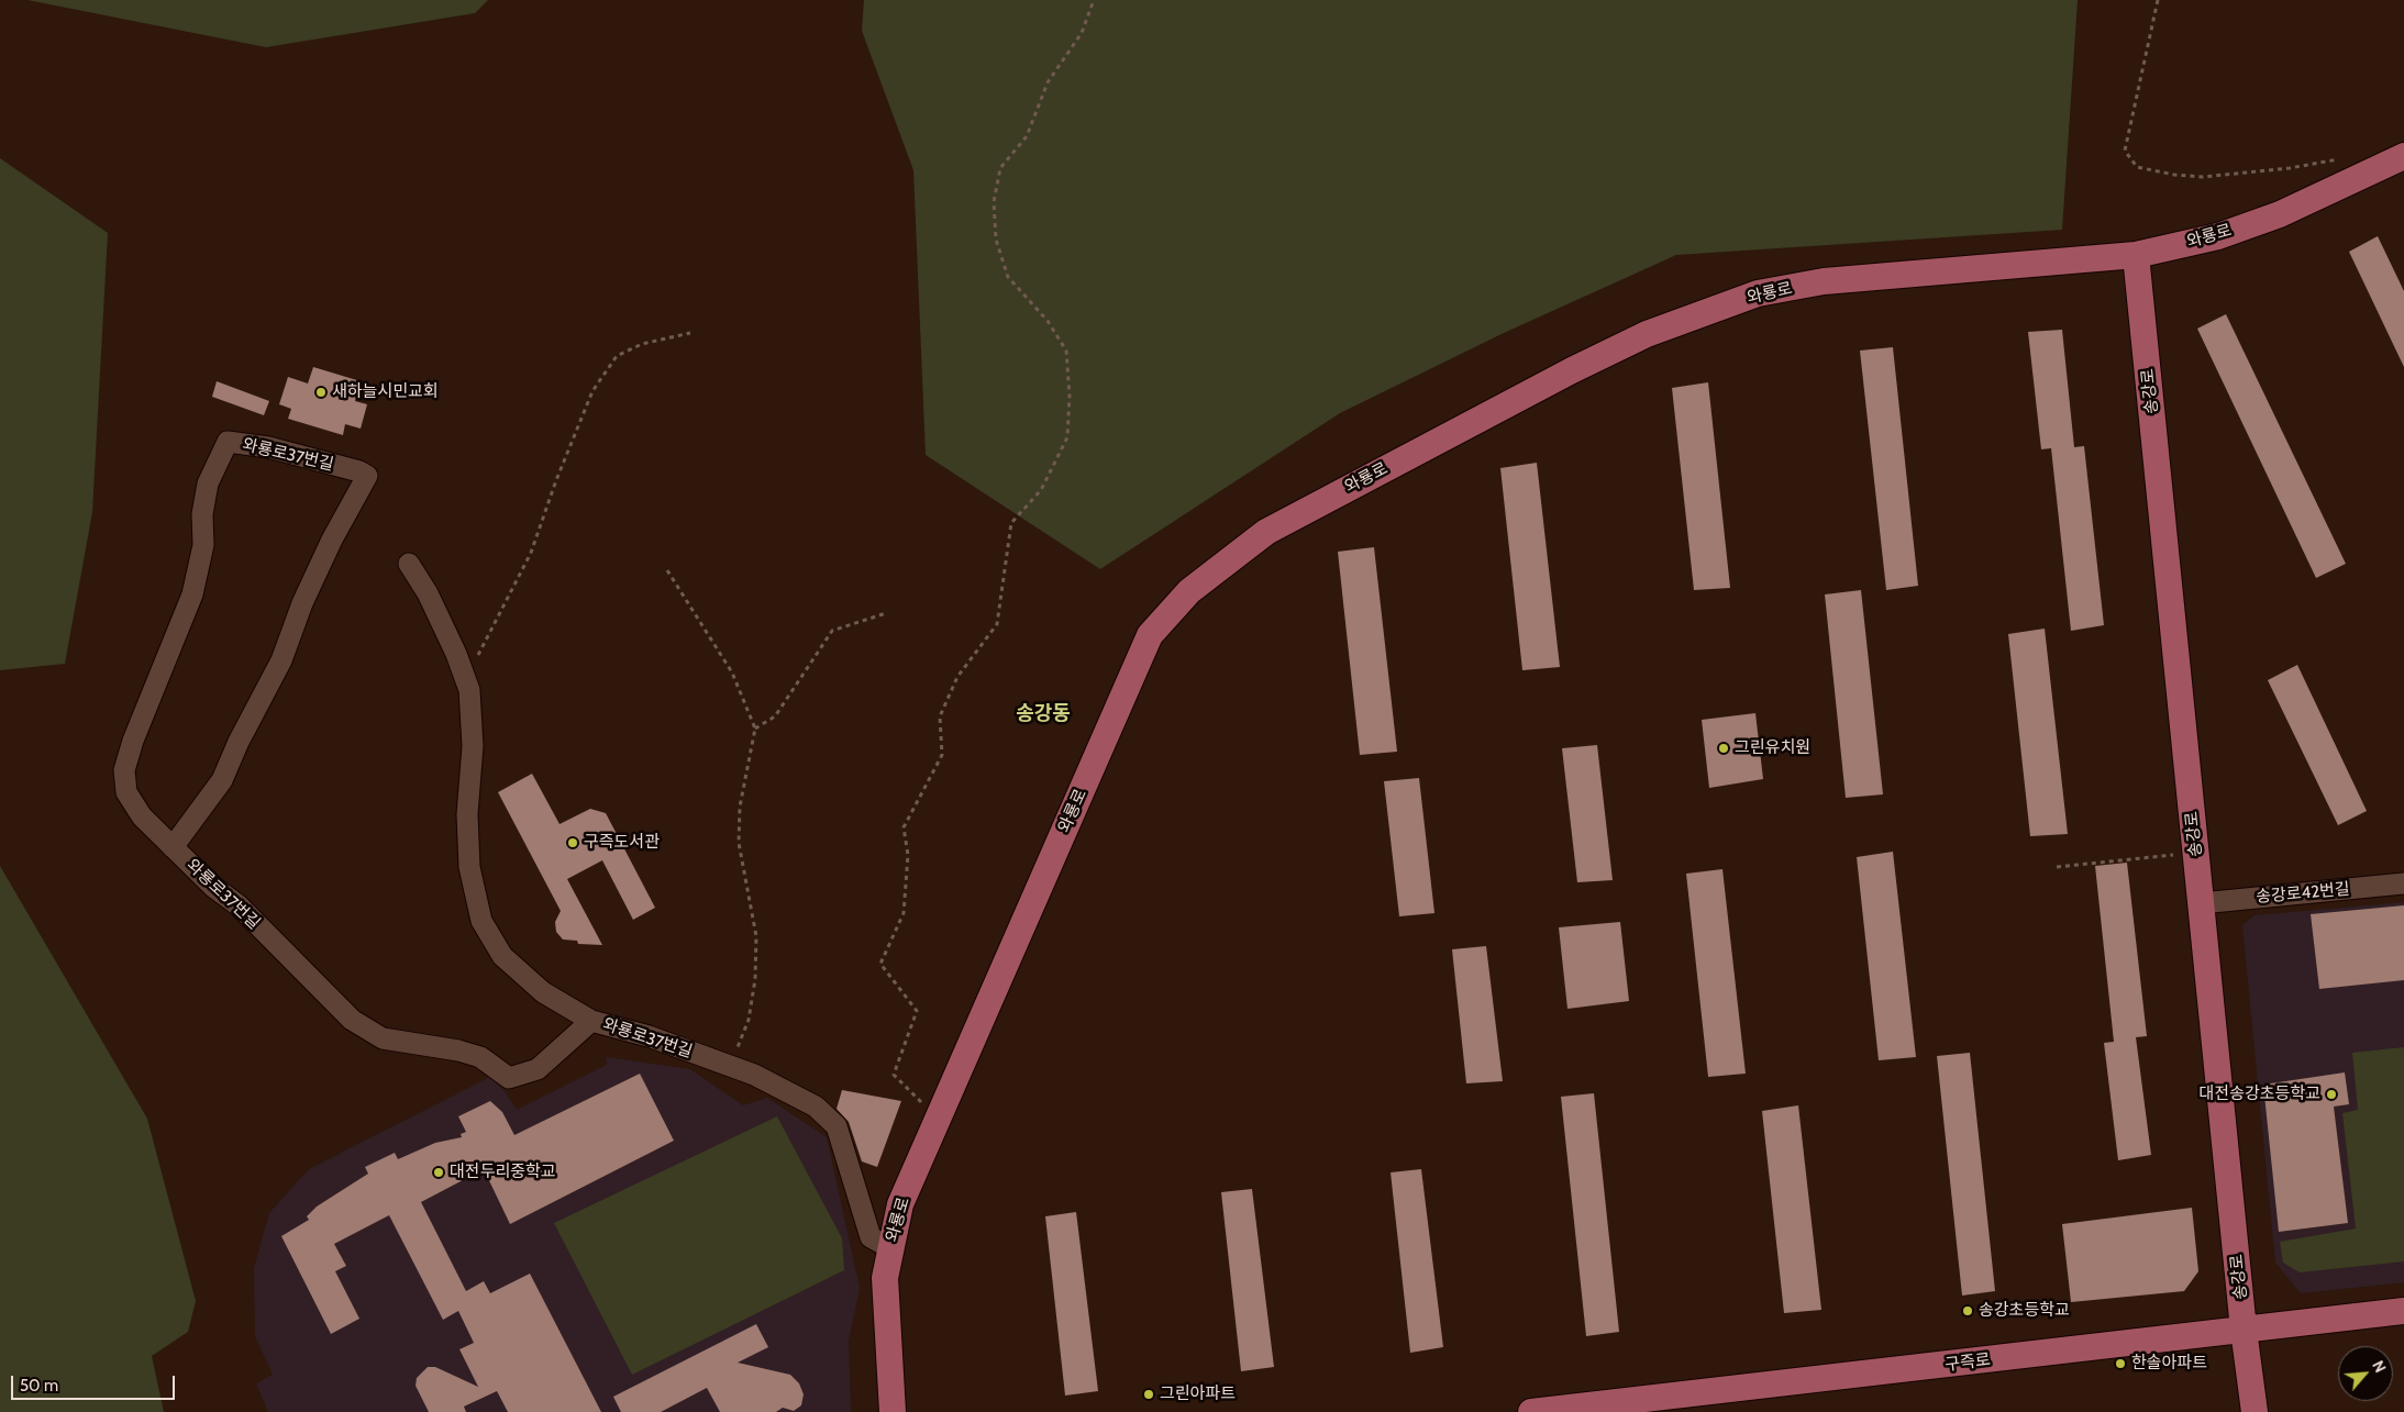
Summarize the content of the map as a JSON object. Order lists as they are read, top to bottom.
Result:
{
  "streets": {
    "main road": ["와룡로", "송강로", "구즉로"],
    "street": ["와룡로37번길", "송강로42번길"]
  },
  "crossings": [
    ["와룡로", "송강로"],
    ["와룡로", "와룡로37번길"],
    ["송강로", "송강로42번길"],
    ["송강로", "구즉로"]
  ],
  "districts": ["송강동"],
  "places": [
    "새하늘시민교회",
    "그린유치원",
    "구즉도서관",
    "대전송강초등학교",
    "대전두리중학교",
    "송강초등학교",
    "한솔아파트",
    "그린아파트"
  ],
  "scale_bar": "50 m",
  "north": "top right"
}
